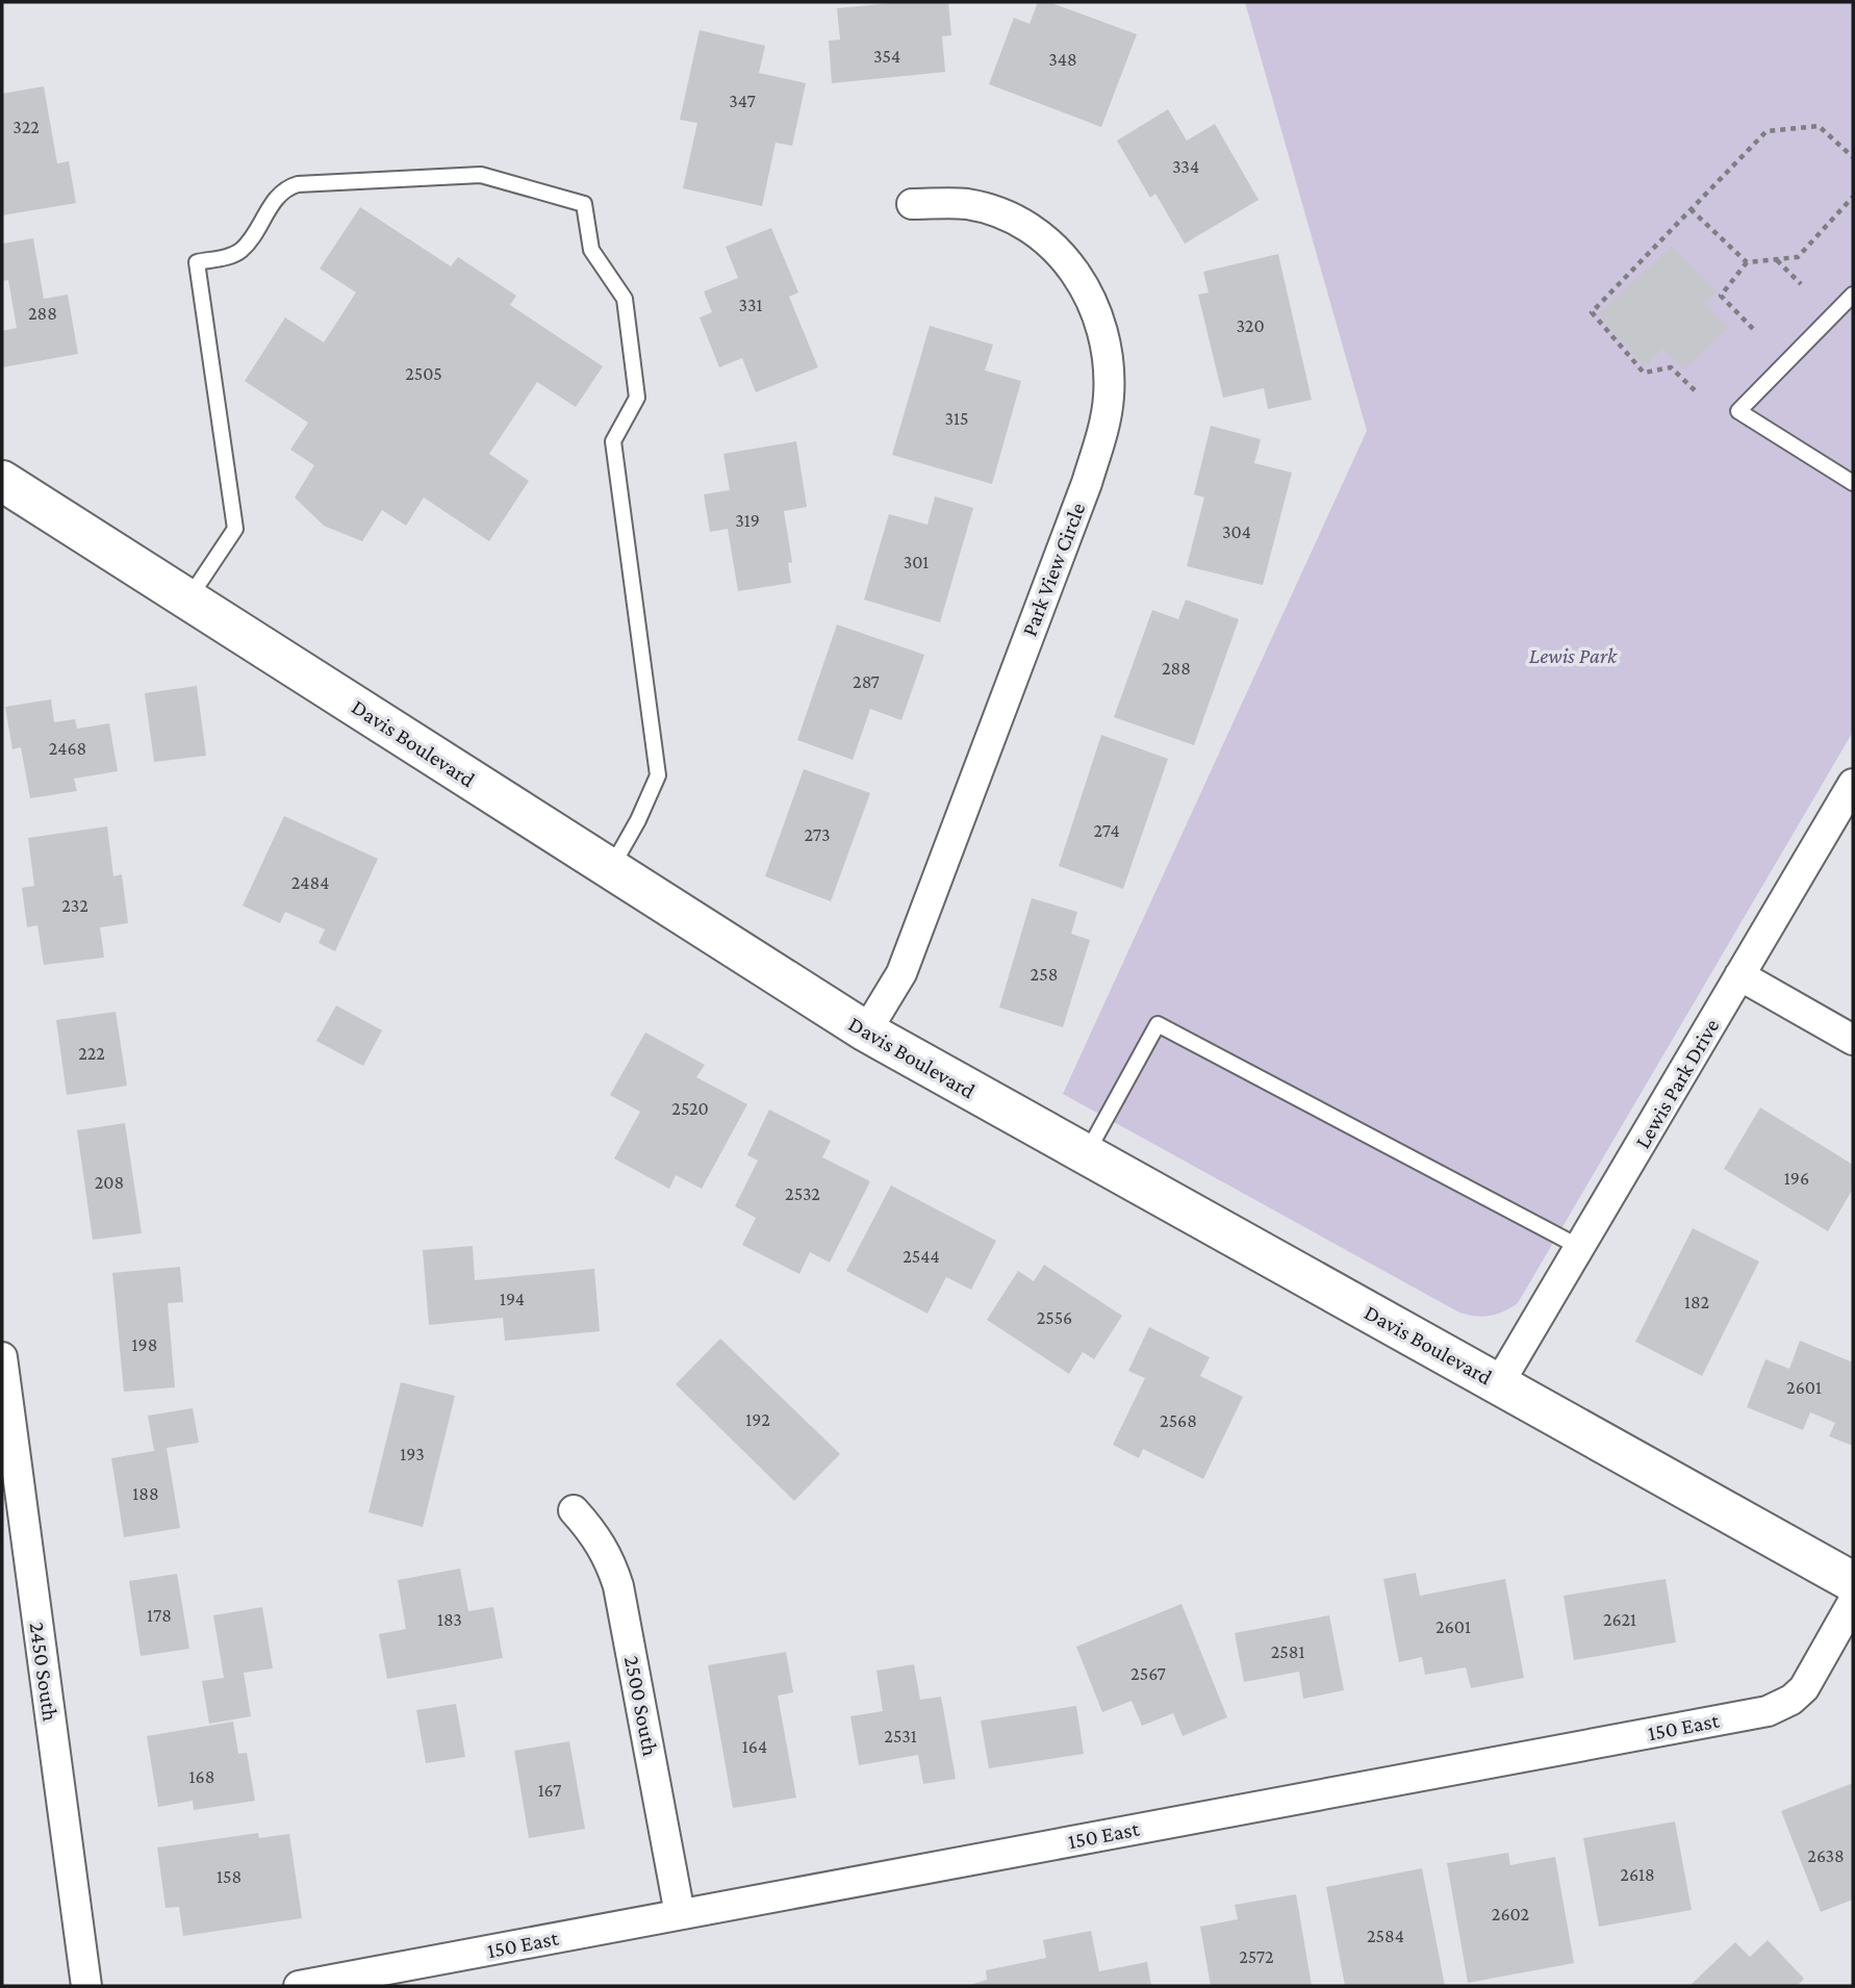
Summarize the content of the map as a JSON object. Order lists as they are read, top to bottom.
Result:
{
  "streets": {
    "street": [
      "Park View Circle",
      "Davis Boulevard",
      "Lewis Park Drive",
      "2450 South",
      "2500 South",
      "150 East"
    ]
  },
  "crossings": [
    ["Park View Circle", "Davis Boulevard"],
    ["Davis Boulevard", "Lewis Park Drive"],
    ["2500 South", "150 East"]
  ],
  "parks": ["Lewis Park"],
  "house_numbers": [
    "354",
    "348",
    "347",
    "322",
    "334",
    "331",
    "288",
    "320",
    "2505",
    "315",
    "319",
    "304",
    "301",
    "288",
    "287",
    "2468",
    "274",
    "273",
    "2484",
    "232",
    "258",
    "222",
    "2520",
    "196",
    "208",
    "2532",
    "2544",
    "194",
    "182",
    "2556",
    "198",
    "2601",
    "192",
    "2568",
    "193",
    "188",
    "178",
    "183",
    "2621",
    "2601",
    "2581",
    "2567",
    "2531",
    "164",
    "168",
    "167",
    "2638",
    "2618",
    "158",
    "2602",
    "2584",
    "2572"
  ]
}
